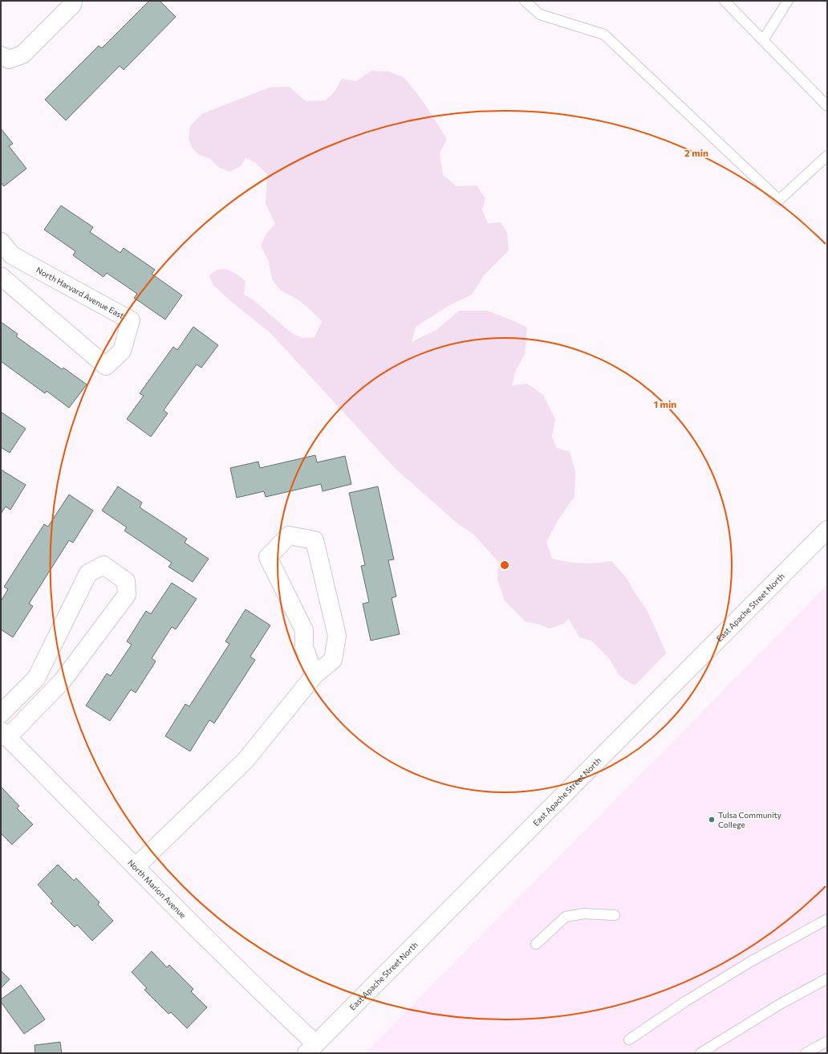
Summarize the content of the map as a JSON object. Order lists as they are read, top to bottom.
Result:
{
  "streets": {
    "street": ["North Harvard Avenue East", "East Apache Street North", "North Marion Avenue"]
  },
  "crossings": [
    ["East Apache Street North", "North Marion Avenue"]
  ],
  "places": ["Tulsa Community College"],
  "rings": ["2 min", "1 min"]
}
